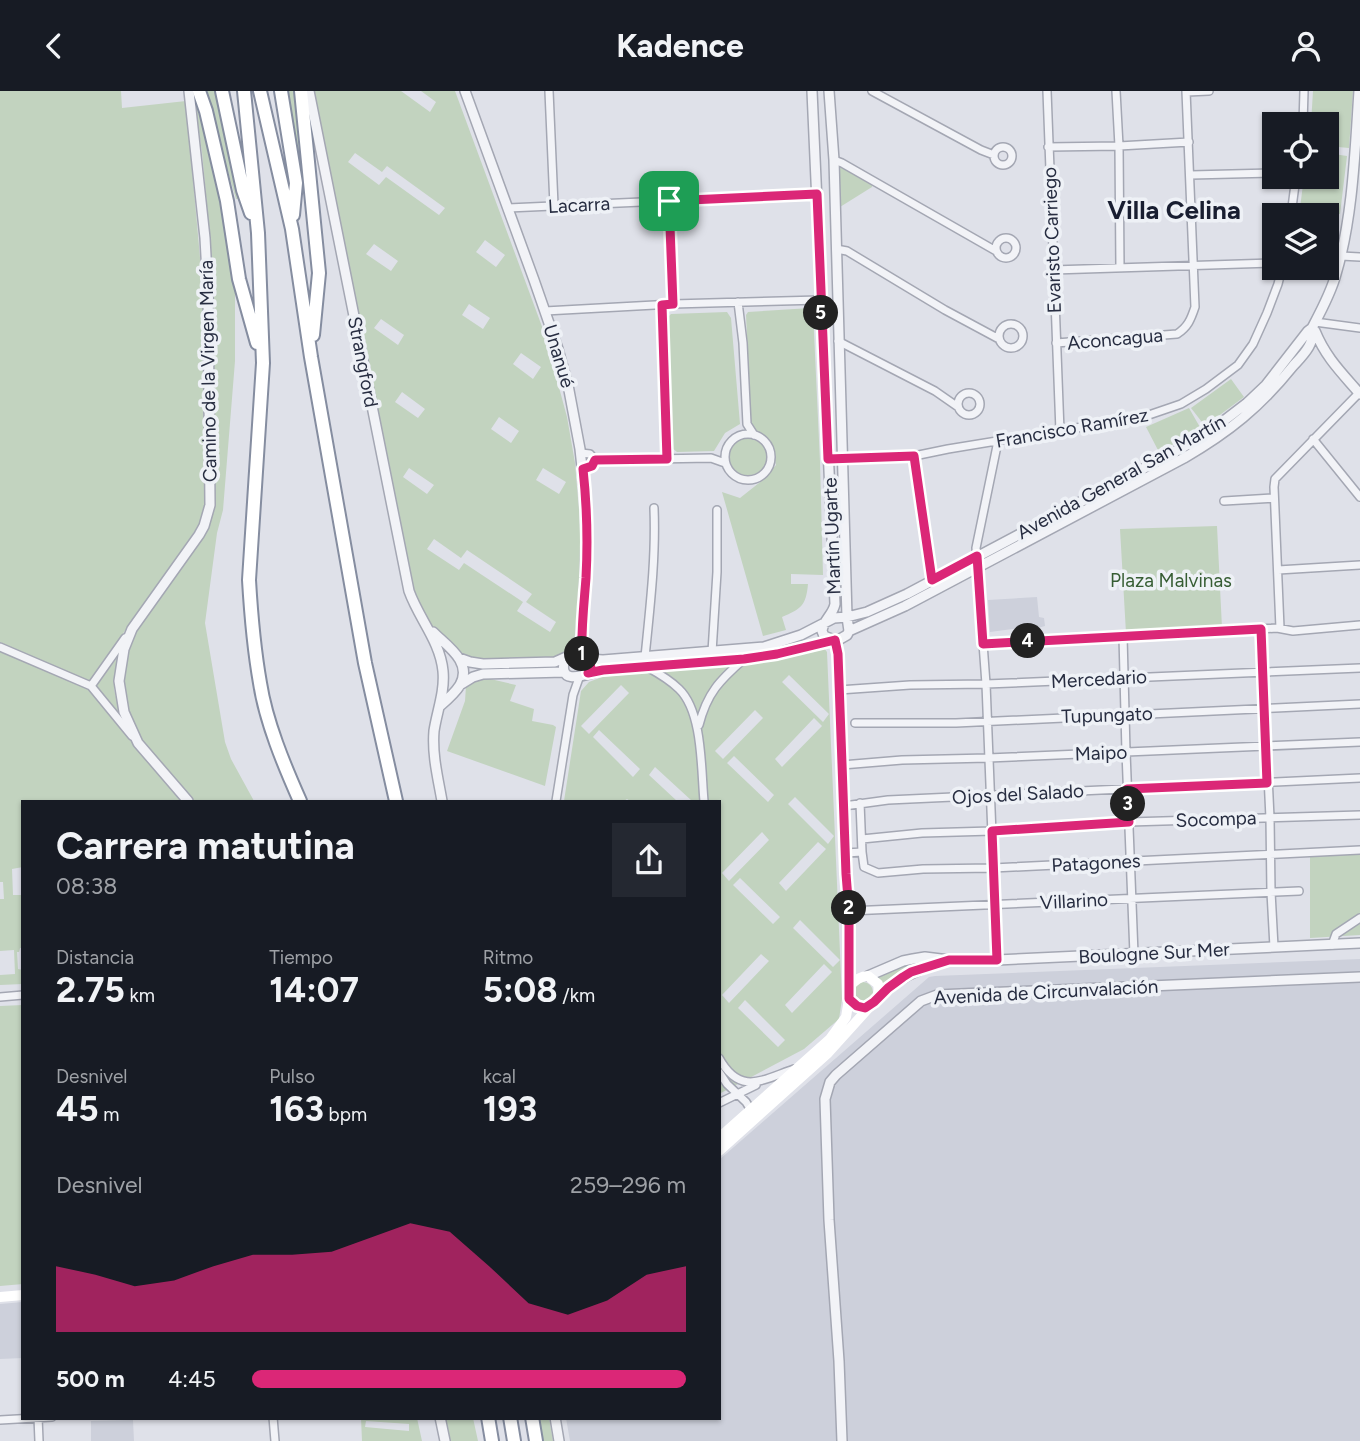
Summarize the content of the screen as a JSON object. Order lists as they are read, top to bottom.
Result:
{
  "streets": {
    "main road": ["Boulogne Sur Mer"],
    "street": [
      "Lacarra",
      "Evaristo Carriego",
      "Aconcagua",
      "Unanué",
      "Strangford",
      "Camino de la Virgen María",
      "Francisco Ramírez",
      "Avenida General San Martín",
      "Martín Ugarte",
      "Mercedario",
      "Tupungato",
      "Maipo",
      "Ojos del Salado",
      "Socompa",
      "Patagones",
      "Villarino",
      "Avenida de Circunvalación"
    ]
  },
  "crossings": [
    ["Lacarra", "Unanué"],
    ["Lacarra", "Martín Ugarte"],
    ["Evaristo Carriego", "Aconcagua"],
    ["Evaristo Carriego", "Francisco Ramírez"],
    ["Unanué", "Avenida General San Martín"],
    ["Strangford", "Avenida General San Martín"],
    ["Francisco Ramírez", "Martín Ugarte"],
    ["Avenida General San Martín", "Martín Ugarte"],
    ["Martín Ugarte", "Mercedario"],
    ["Martín Ugarte", "Maipo"],
    ["Martín Ugarte", "Ojos del Salado"],
    ["Martín Ugarte", "Villarino"],
    ["Martín Ugarte", "Boulogne Sur Mer"]
  ],
  "districts": ["Villa Celina"],
  "parks": ["Plaza Malvinas"],
  "page": {
    "header": "Kadence",
    "pins": [
      "5",
      "4",
      "1",
      "3",
      "2"
    ],
    "heading": ["Carrera matutina", "08:38"],
    "stats": [
      ["Distancia", "2.75 km"],
      ["Tiempo", "14:07"],
      ["Ritmo", "5:08 /km"],
      ["Desnivel", "45 m"],
      ["Pulso", "163 bpm"],
      ["kcal", "193"]
    ],
    "chart": ["Desnivel", "259–296 m"],
    "list": [
      {
        "name": "500 m",
        "note": "4:45"
      }
    ]
  }
}
